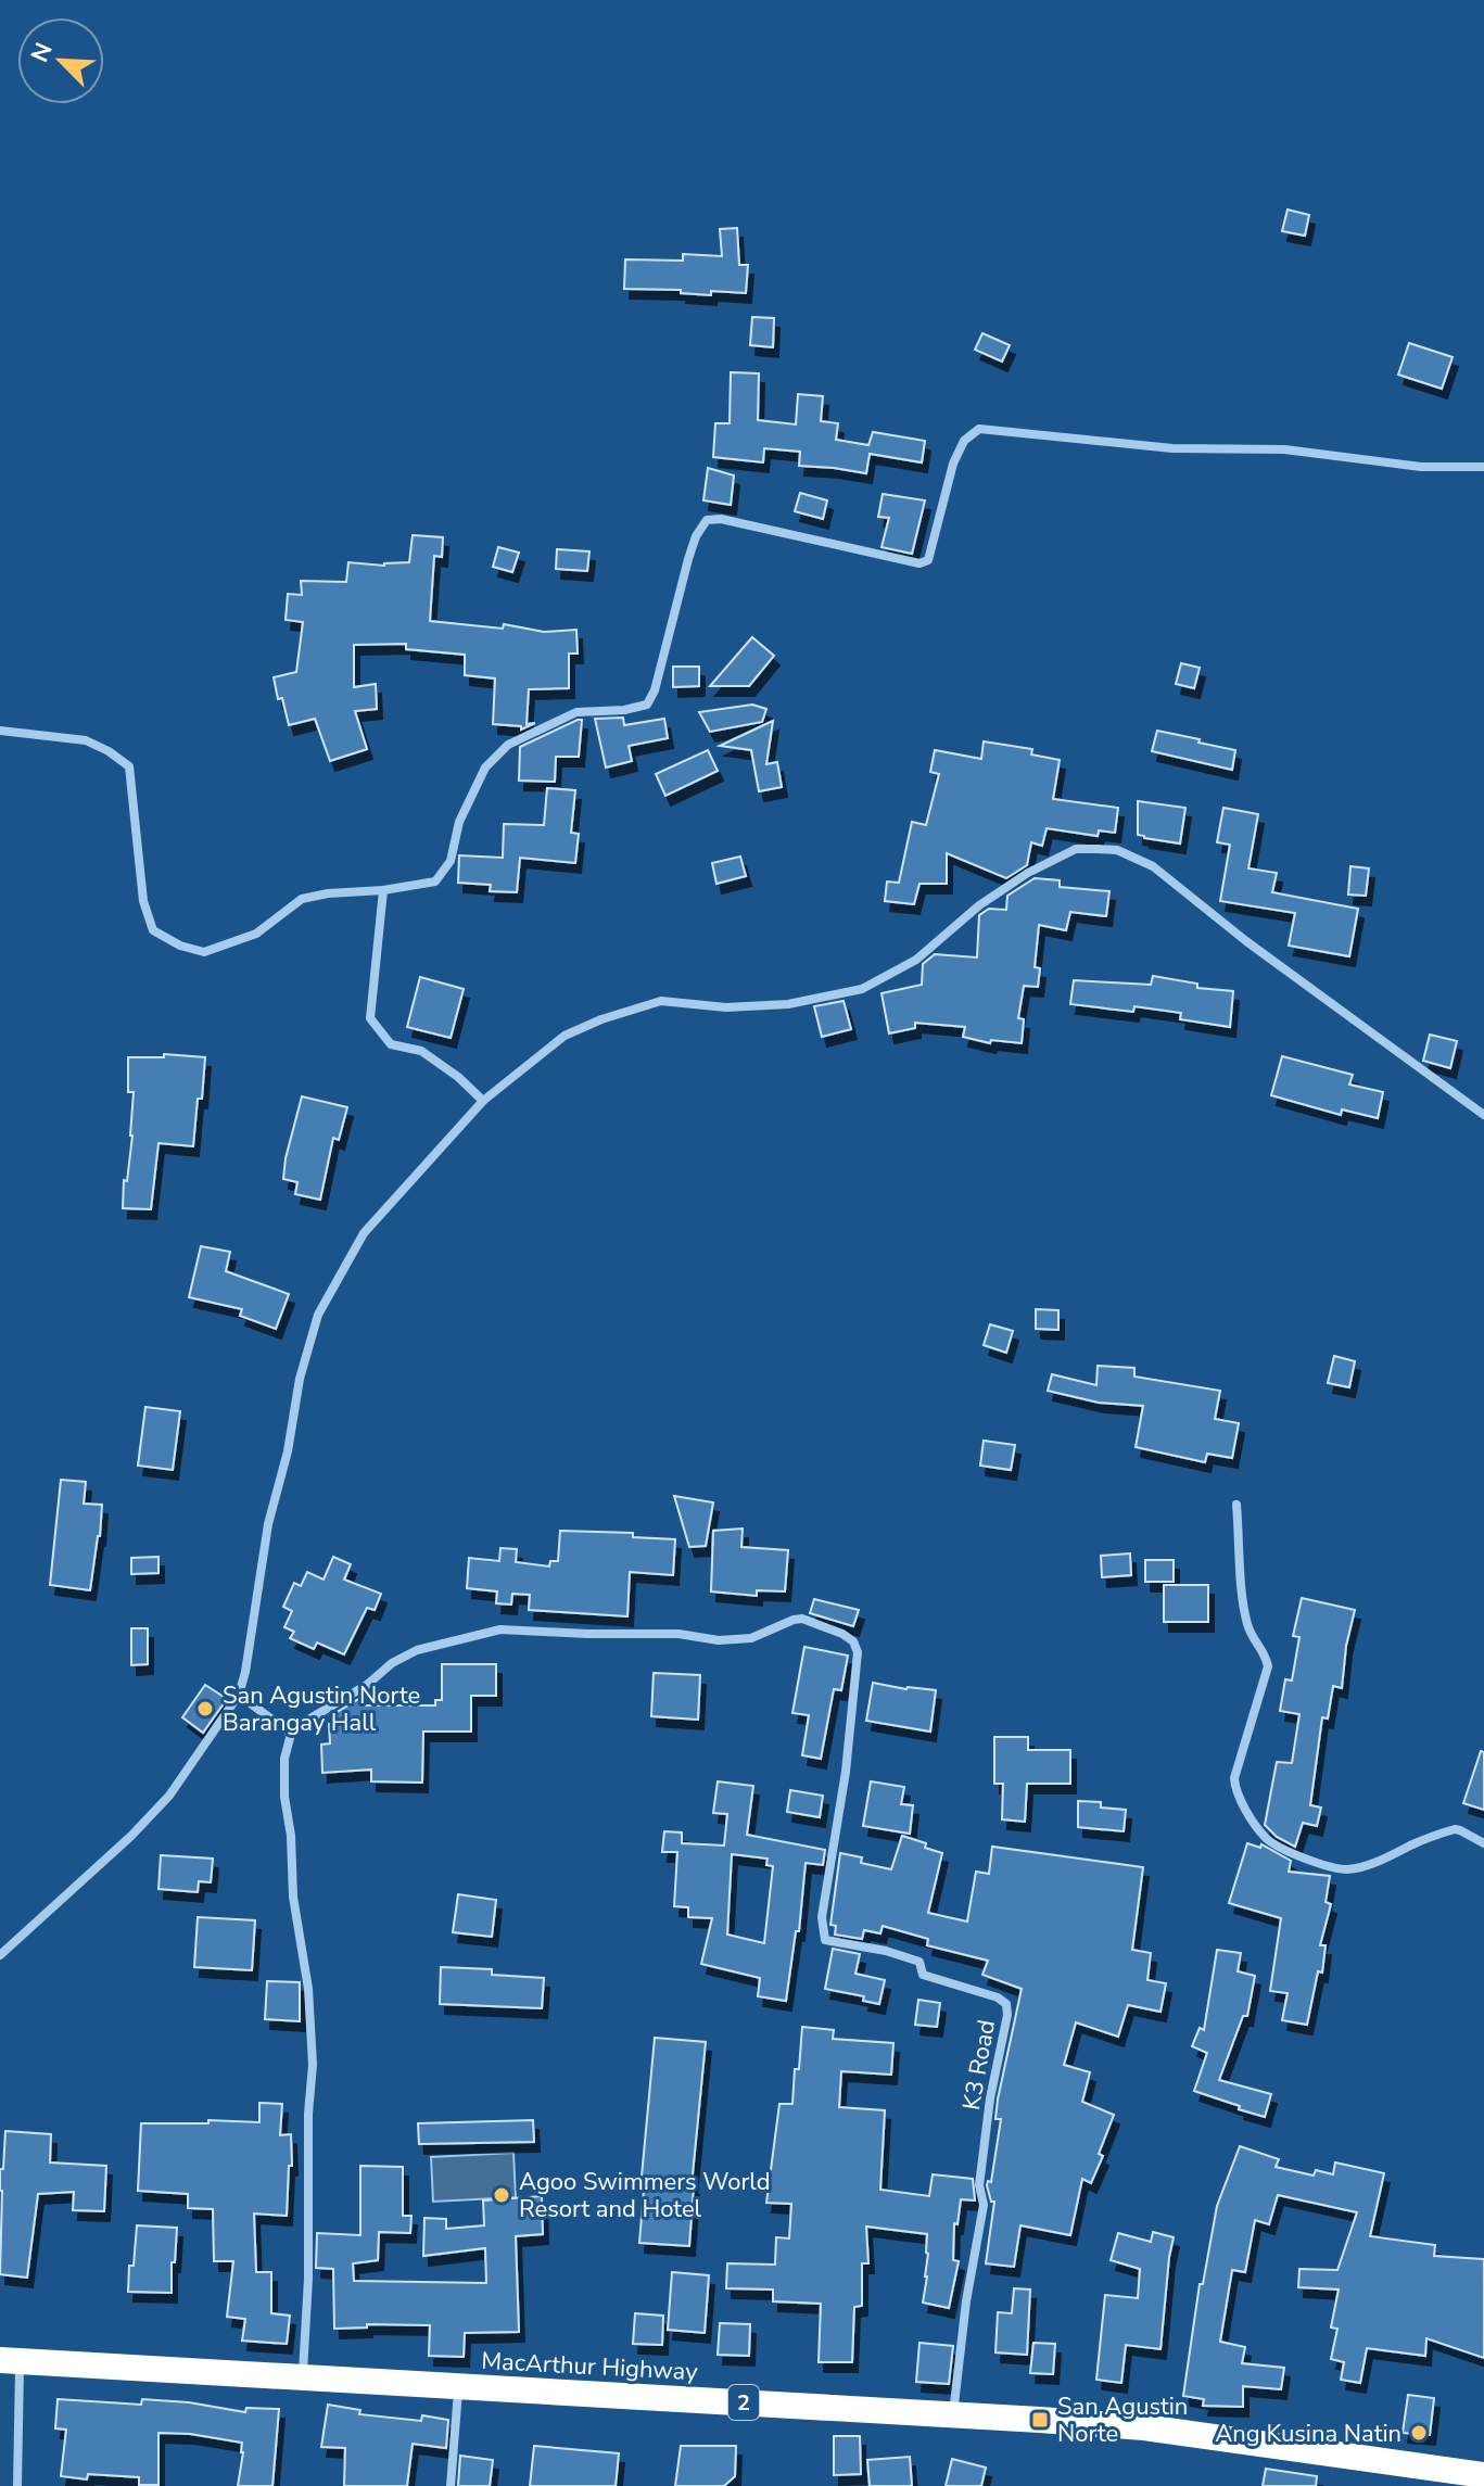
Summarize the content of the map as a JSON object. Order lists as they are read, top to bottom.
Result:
{
  "streets": {
    "highway": ["MacArthur Highway", "2"],
    "street": ["K3 Road"]
  },
  "crossings": [
    ["K3 Road", "MacArthur Highway"]
  ],
  "places": {
    "other": ["San Agustin Norte Barangay Hall", "Agoo Swimmers World Resort and Hotel", "Ang Kusina Natin"],
    "transit": ["San Agustin Norte"]
  },
  "north": "top left"
}
